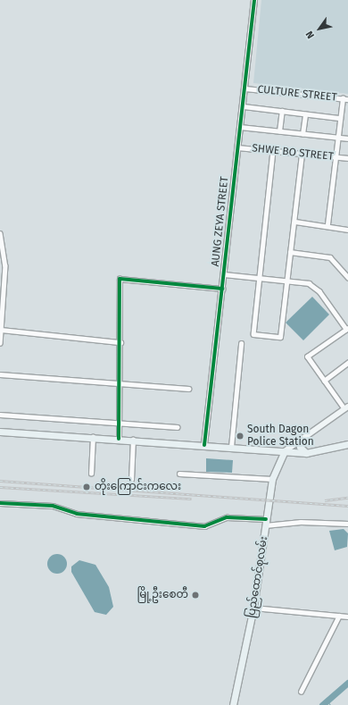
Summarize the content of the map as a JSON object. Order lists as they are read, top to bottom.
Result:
{
  "streets": {
    "main road": ["ပြည်ထောင်စုလမ်း"],
    "street": ["CULTURE STREET", "SHWE BO STREET", "AUNG ZEYA STREET"]
  },
  "crossings": [
    ["CULTURE STREET", "AUNG ZEYA STREET"],
    ["SHWE BO STREET", "AUNG ZEYA STREET"]
  ],
  "places": ["South Dagon Police Station", "တိုးကြောင်းကလေး", "မြို့ဦးစေတီ"],
  "north": "bottom left"
}
